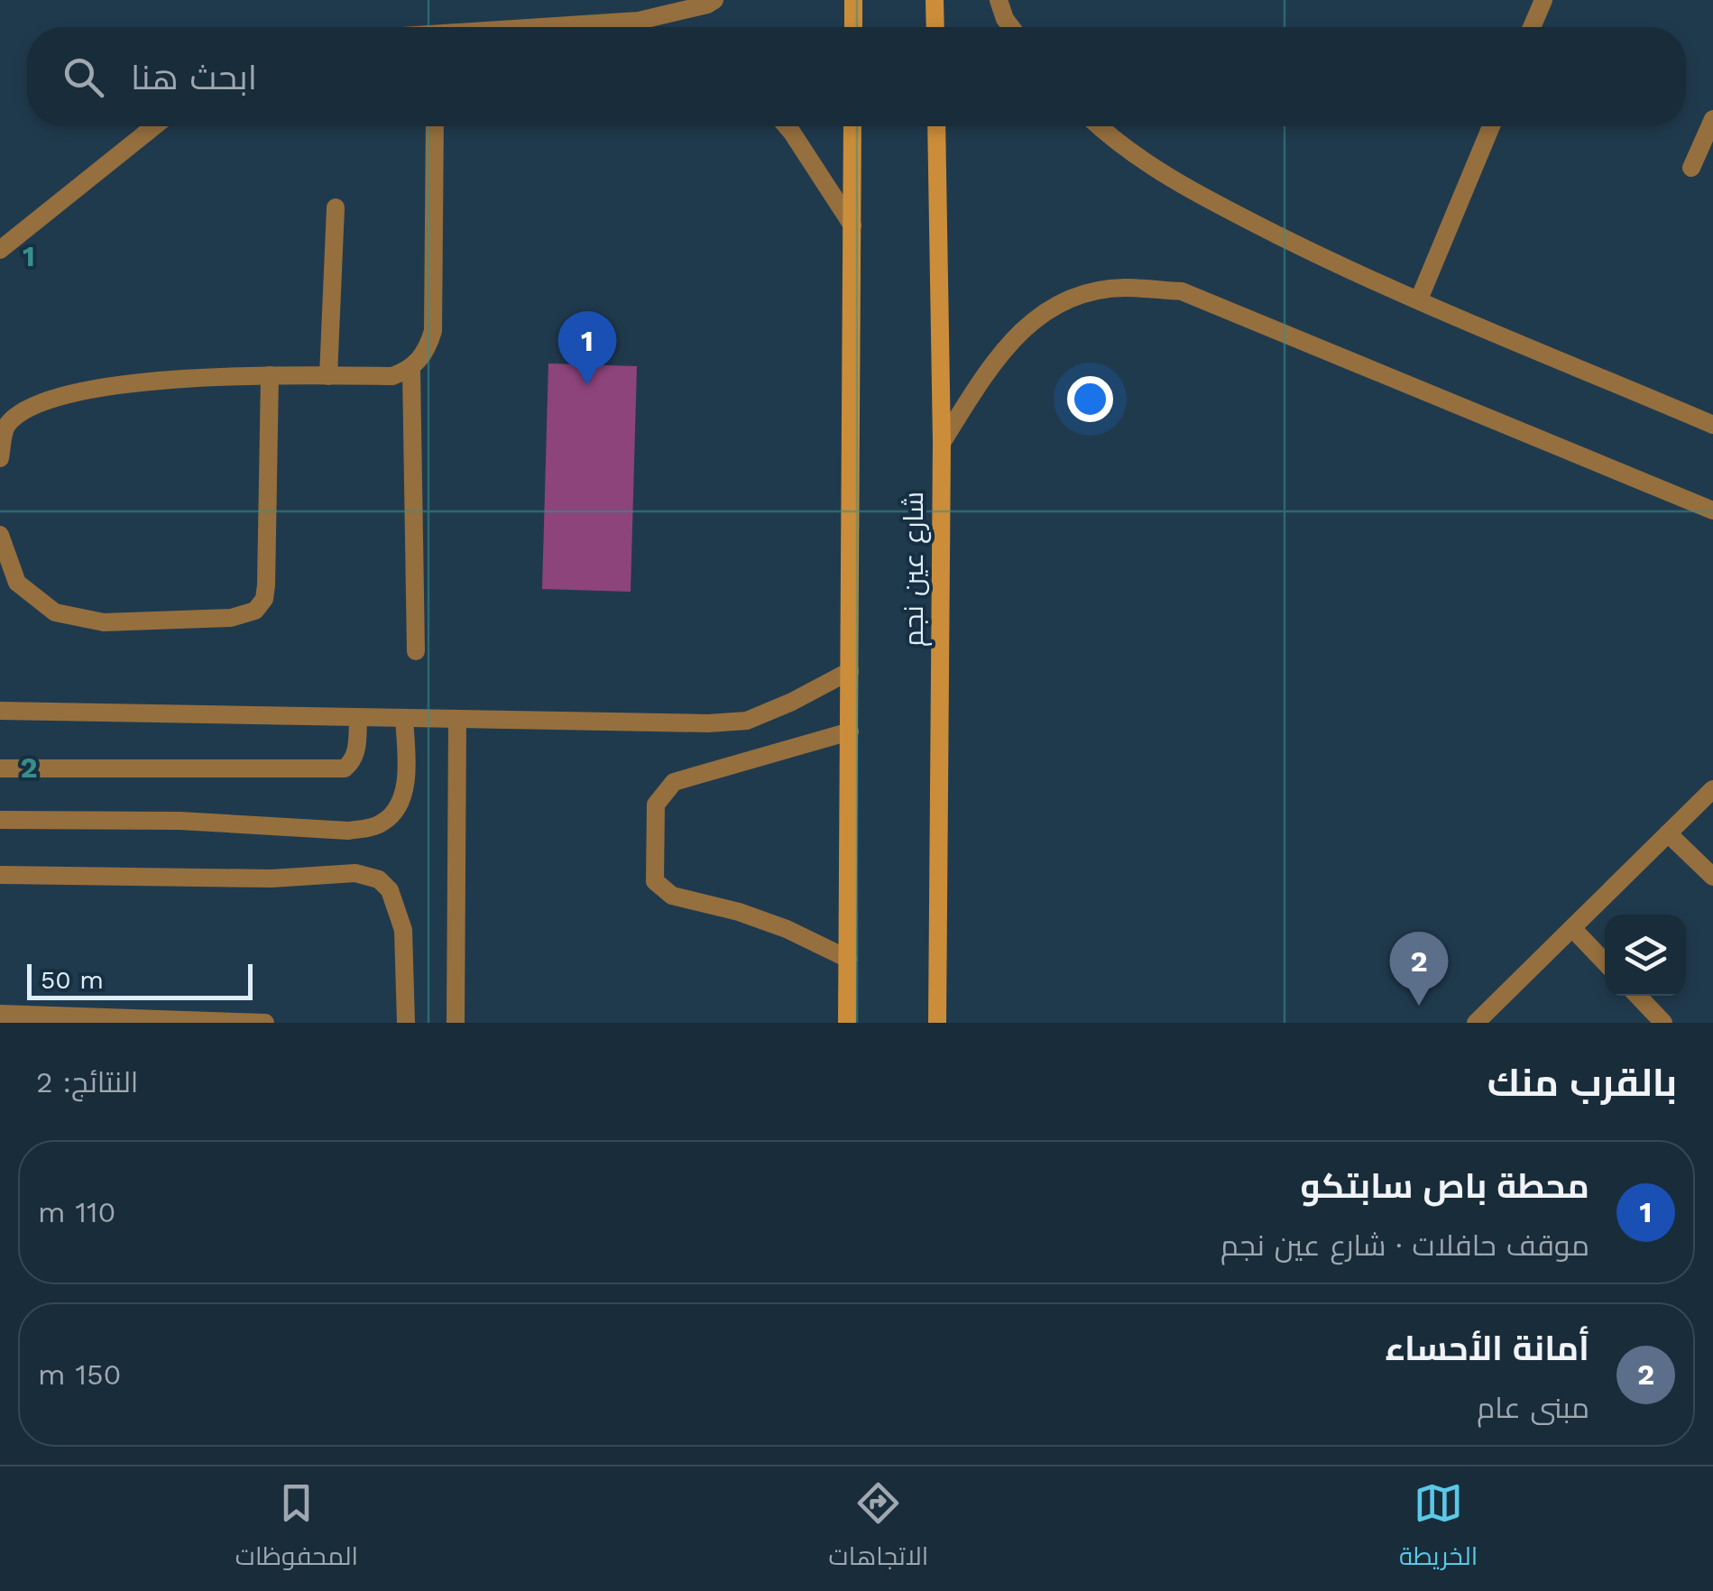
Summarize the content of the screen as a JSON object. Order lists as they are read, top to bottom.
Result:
{
  "streets": {
    "main road": ["شارع عين نجم"]
  },
  "scale_bar": "50 m",
  "page": {
    "search": "ابحث هنا",
    "pins": ["1", "2"],
    "scale": "50 m",
    "heading": ["بالقرب منك", "النتائج: 2"],
    "list": [
      {
        "mark": "1",
        "name": "محطة باص سابتكو",
        "note": "موقف حافلات · شارع عين نجم",
        "value": "110 m"
      },
      {
        "mark": "2",
        "name": "أمانة الأحساء",
        "note": "مبنى عام",
        "value": "150 m"
      }
    ],
    "nav": ["الخريطة", "الاتجاهات", "المحفوظات"]
  },
  "grid": {
    "rows": ["1", "2"]
  }
}
